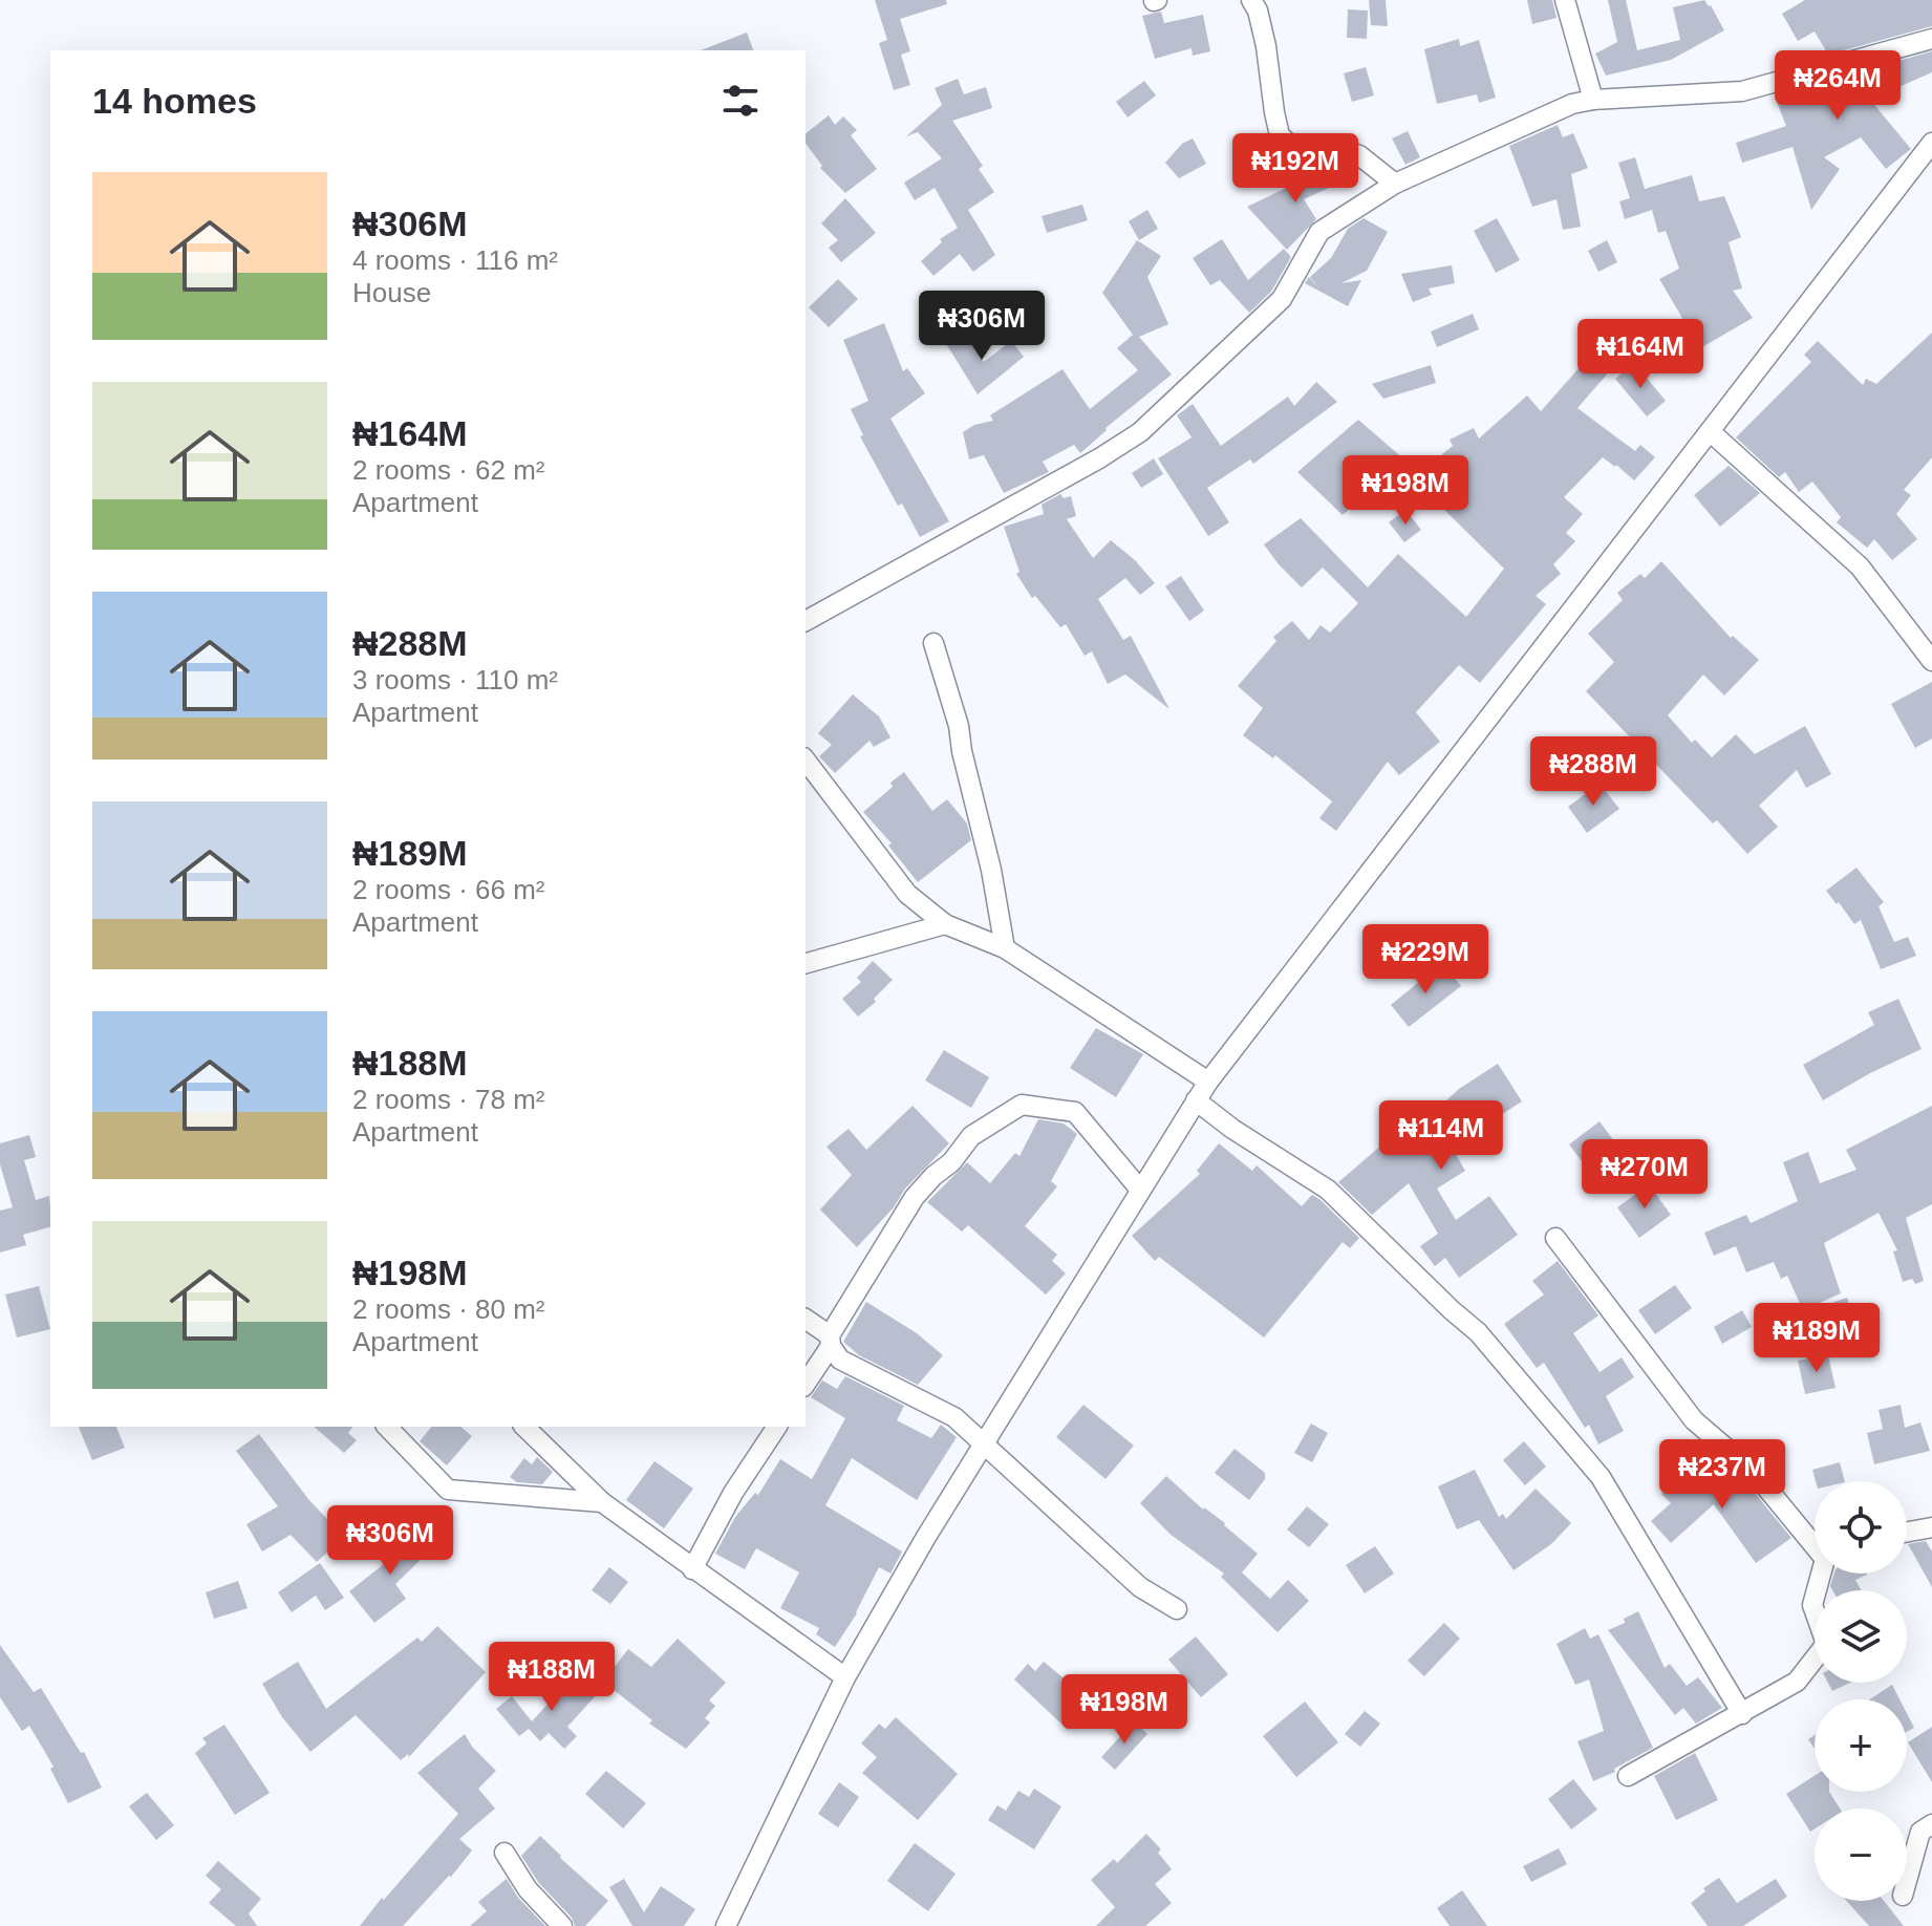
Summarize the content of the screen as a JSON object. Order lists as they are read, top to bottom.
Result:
{
  "page": {
    "price": [
      "₦264M",
      "₦192M",
      "₦306M",
      "₦164M",
      "₦198M",
      "₦288M",
      "₦229M",
      "₦114M",
      "₦270M",
      "₦189M",
      "₦237M",
      "₦306M",
      "₦188M",
      "₦198M"
    ],
    "heading": "14 homes",
    "list": [
      {
        "name": "₦306M",
        "note": "4 rooms · 116 m² · House"
      },
      {
        "name": "₦164M",
        "note": "2 rooms · 62 m² · Apartment"
      },
      {
        "name": "₦288M",
        "note": "3 rooms · 110 m² · Apartment"
      },
      {
        "name": "₦189M",
        "note": "2 rooms · 66 m² · Apartment"
      },
      {
        "name": "₦188M",
        "note": "2 rooms · 78 m² · Apartment"
      },
      {
        "name": "₦198M",
        "note": "2 rooms · 80 m² · Apartment"
      }
    ],
    "map_buttons": ["+", "−"]
  }
}
